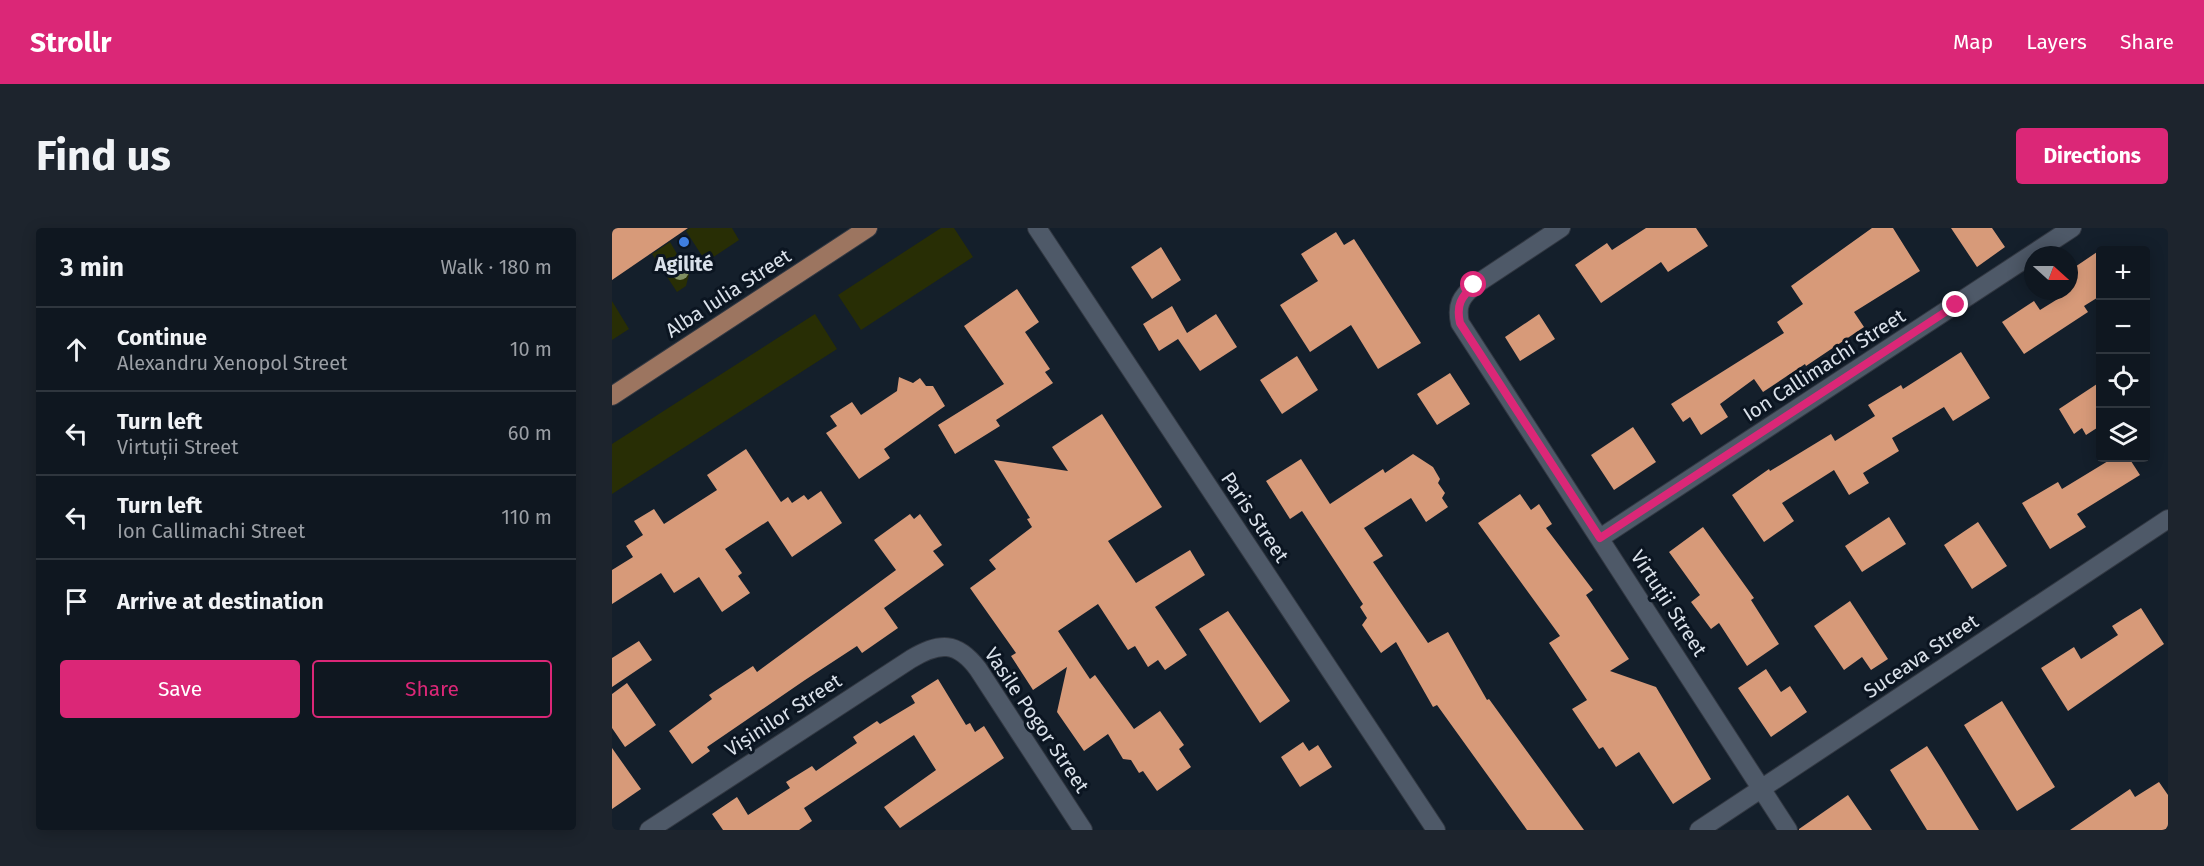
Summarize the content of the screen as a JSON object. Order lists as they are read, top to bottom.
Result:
{
  "streets": {
    "main road": ["Alba Iulia Street"],
    "street": [
      "Ion Callimachi Street",
      "Paris Street",
      "Virtuții Street",
      "Suceava Street",
      "Vișinilor Street",
      "Vasile Pogor Street"
    ]
  },
  "crossings": [
    ["Ion Callimachi Street", "Virtuții Street"],
    ["Virtuții Street", "Suceava Street"],
    ["Vișinilor Street", "Vasile Pogor Street"]
  ],
  "places": ["Agilité"],
  "north": "right",
  "page": {
    "header": "Strollr",
    "nav": ["Map", "Layers", "Share"],
    "buttons": [
      "Directions",
      ["Save", "Share"]
    ],
    "title": "Find us",
    "heading": ["3 min", "Walk · 180 m"],
    "map_buttons": ["+", "−"],
    "list": [
      ["Continue", "Alexandru Xenopol Street", "10 m"],
      ["Turn left", "Virtuții Street", "60 m"],
      ["Turn left", "Ion Callimachi Street", "110 m"],
      "Arrive at destination"
    ]
  }
}
